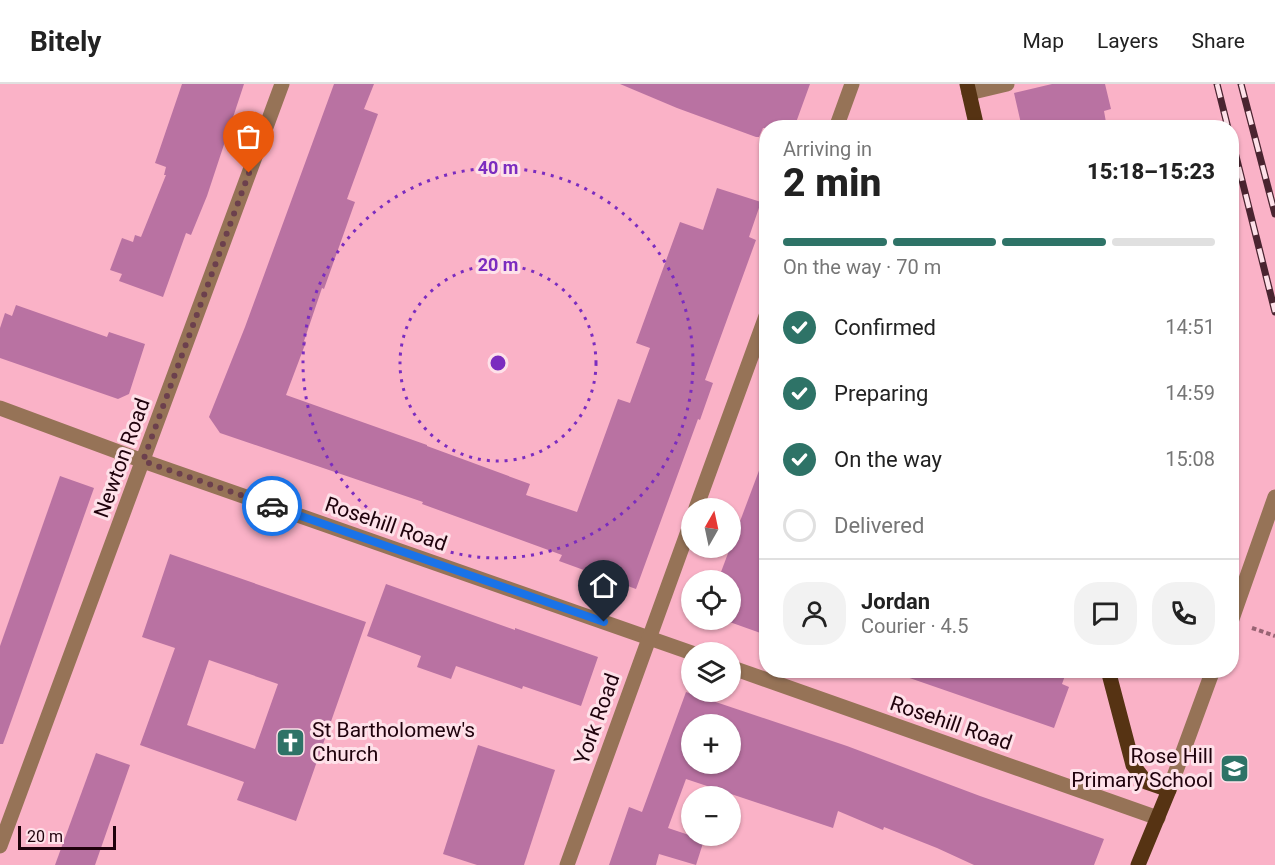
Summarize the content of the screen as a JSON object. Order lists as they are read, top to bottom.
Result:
{
  "streets": {
    "street": ["Newton Road", "Rosehill Road", "York Road"]
  },
  "crossings": [
    ["Newton Road", "Rosehill Road"],
    ["Rosehill Road", "York Road"]
  ],
  "places": {
    "church": ["St Bartholomew's Church"],
    "school or university": ["Rose Hill Primary School"]
  },
  "scale_bar": "20 m",
  "north": "top",
  "page": {
    "header": "Bitely",
    "nav": ["Map", "Layers", "Share"],
    "heading": ["2 min", "Arriving in", "15:18–15:23"],
    "panel": ["Jordan", "Courier · 4.5"],
    "bar": "On the way · 70 m",
    "list": [
      ["Confirmed", "14:51"],
      ["Preparing", "14:59"],
      ["On the way", "15:08"],
      "Delivered"
    ],
    "map_buttons": ["+", "−"],
    "scale": "20 m"
  },
  "rings": ["40 m", "20 m"]
}
